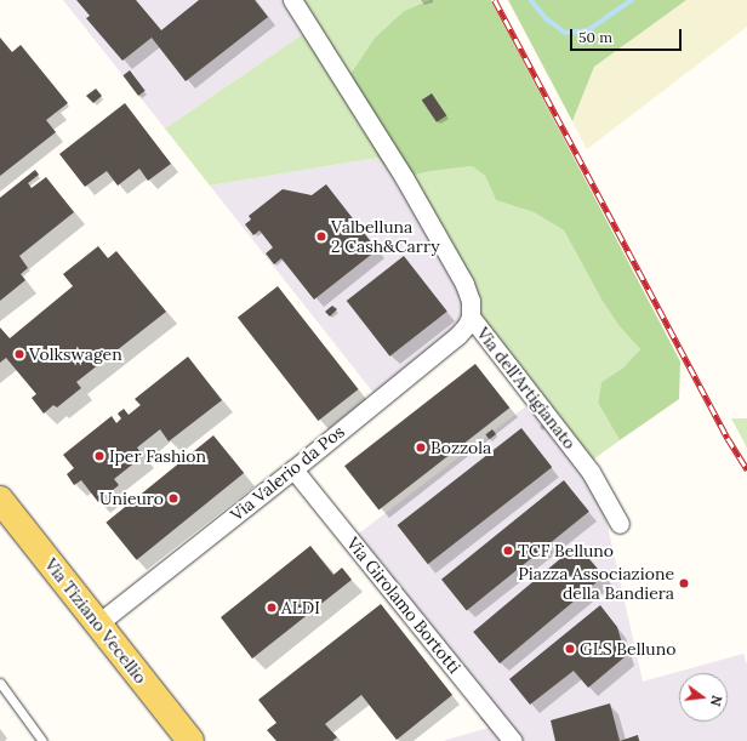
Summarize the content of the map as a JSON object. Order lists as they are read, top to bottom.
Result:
{
  "streets": {
    "main road": ["Via Tiziano Vecellio"],
    "street": ["Via dell'Artigianato", "Via Valerio da Pos", "Via Girolamo Bortotti"]
  },
  "crossings": [
    ["Via dell'Artigianato", "Via Valerio da Pos"],
    ["Via Valerio da Pos", "Via Girolamo Bortotti"],
    ["Via Valerio da Pos", "Via Tiziano Vecellio"]
  ],
  "places": [
    "Valbelluna 2 Cash&Carry",
    "Volkswagen",
    "Bozzola",
    "Iper Fashion",
    "Unieuro",
    "TCF Belluno",
    "Piazza Associazione della Bandiera",
    "ALDI",
    "GLS Belluno"
  ],
  "scale_bar": "50 m",
  "north": "right"
}
